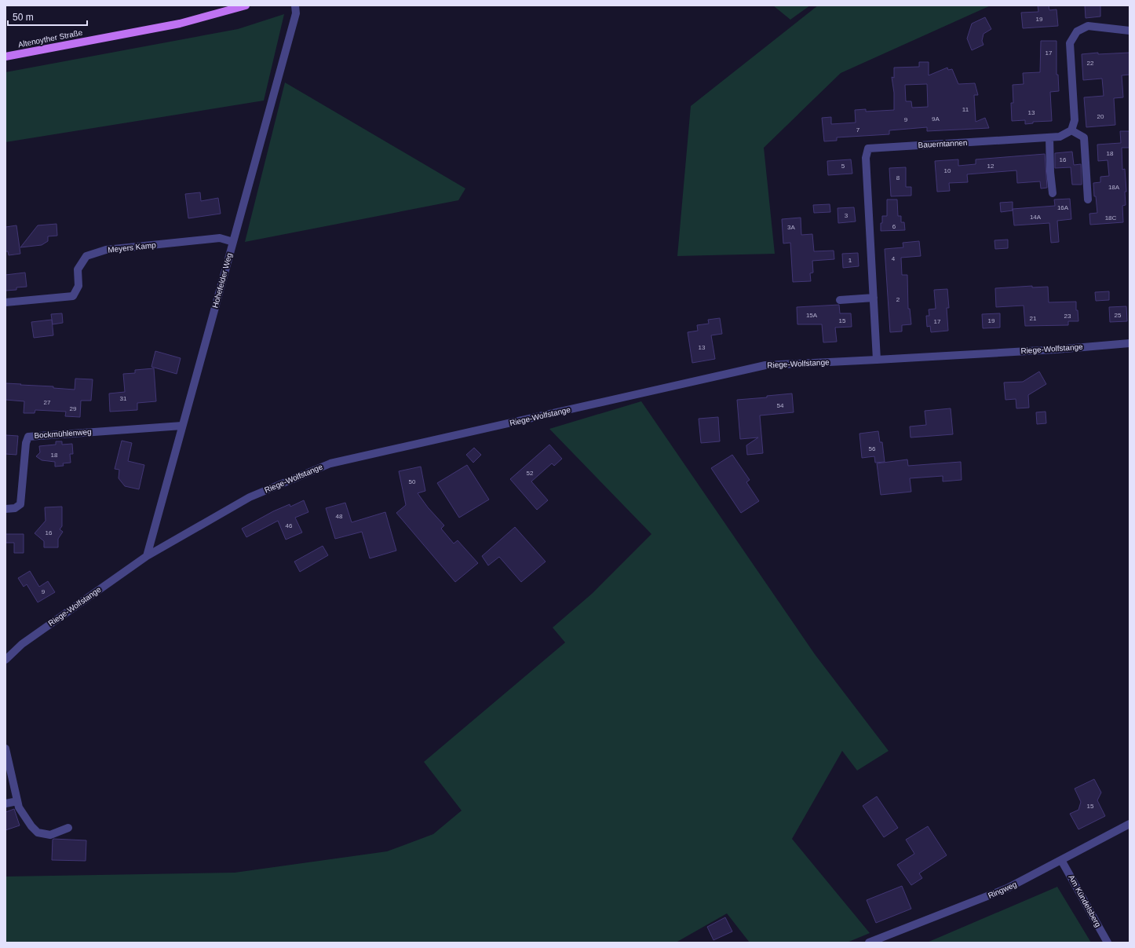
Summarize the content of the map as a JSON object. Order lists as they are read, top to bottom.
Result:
{
  "streets": {
    "main road": ["Altenoyther Straße"],
    "street": [
      "Bauerntannen",
      "Meyers Kamp",
      "Hohefelder Weg",
      "Riege-Wolfstange",
      "Bockmühlenweg",
      "Ringweg",
      "Am Kündelsberg"
    ]
  },
  "crossings": [
    ["Bauerntannen", "Riege-Wolfstange"],
    ["Meyers Kamp", "Hohefelder Weg"],
    ["Hohefelder Weg", "Riege-Wolfstange"],
    ["Hohefelder Weg", "Bockmühlenweg"],
    ["Ringweg", "Am Kündelsberg"]
  ],
  "house_numbers": [
    "19",
    "17",
    "22",
    "11",
    "13",
    "20",
    "9A",
    "9",
    "7",
    "18",
    "16",
    "5",
    "12",
    "10",
    "8",
    "18A",
    "16A",
    "3",
    "14A",
    "18C",
    "6",
    "3A",
    "4",
    "1",
    "2",
    "15A",
    "25",
    "23",
    "21",
    "15",
    "19",
    "17",
    "13",
    "31",
    "27",
    "54",
    "29",
    "56",
    "18",
    "52",
    "50",
    "48",
    "46",
    "16",
    "9",
    "15"
  ],
  "scale_bar": "50 m"
}
